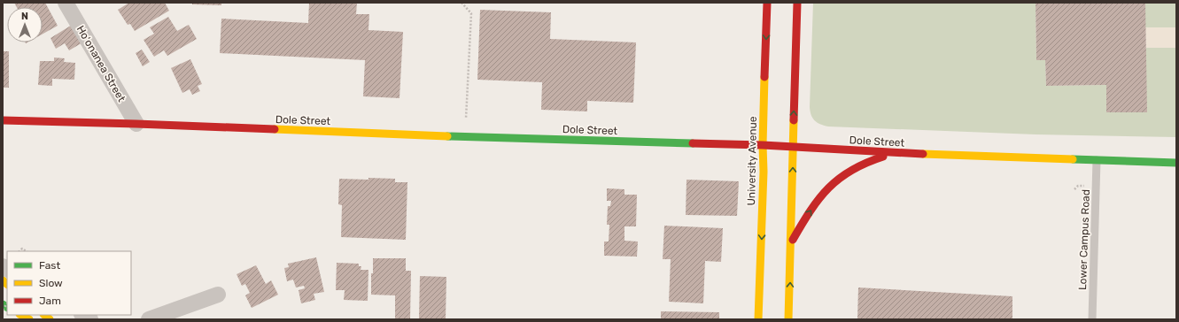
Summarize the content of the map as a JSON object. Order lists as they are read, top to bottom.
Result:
{
  "streets": {
    "main road": ["Dole Street", "University Avenue"],
    "street": ["Hoʻonanea Street"],
    "lane": ["Lower Campus Road"]
  },
  "crossings": [
    ["Hoʻonanea Street", "Dole Street"],
    ["Dole Street", "University Avenue"],
    ["Dole Street", "Lower Campus Road"]
  ],
  "legend": ["Fast", "Slow", "Jam"],
  "north": "top"
}
